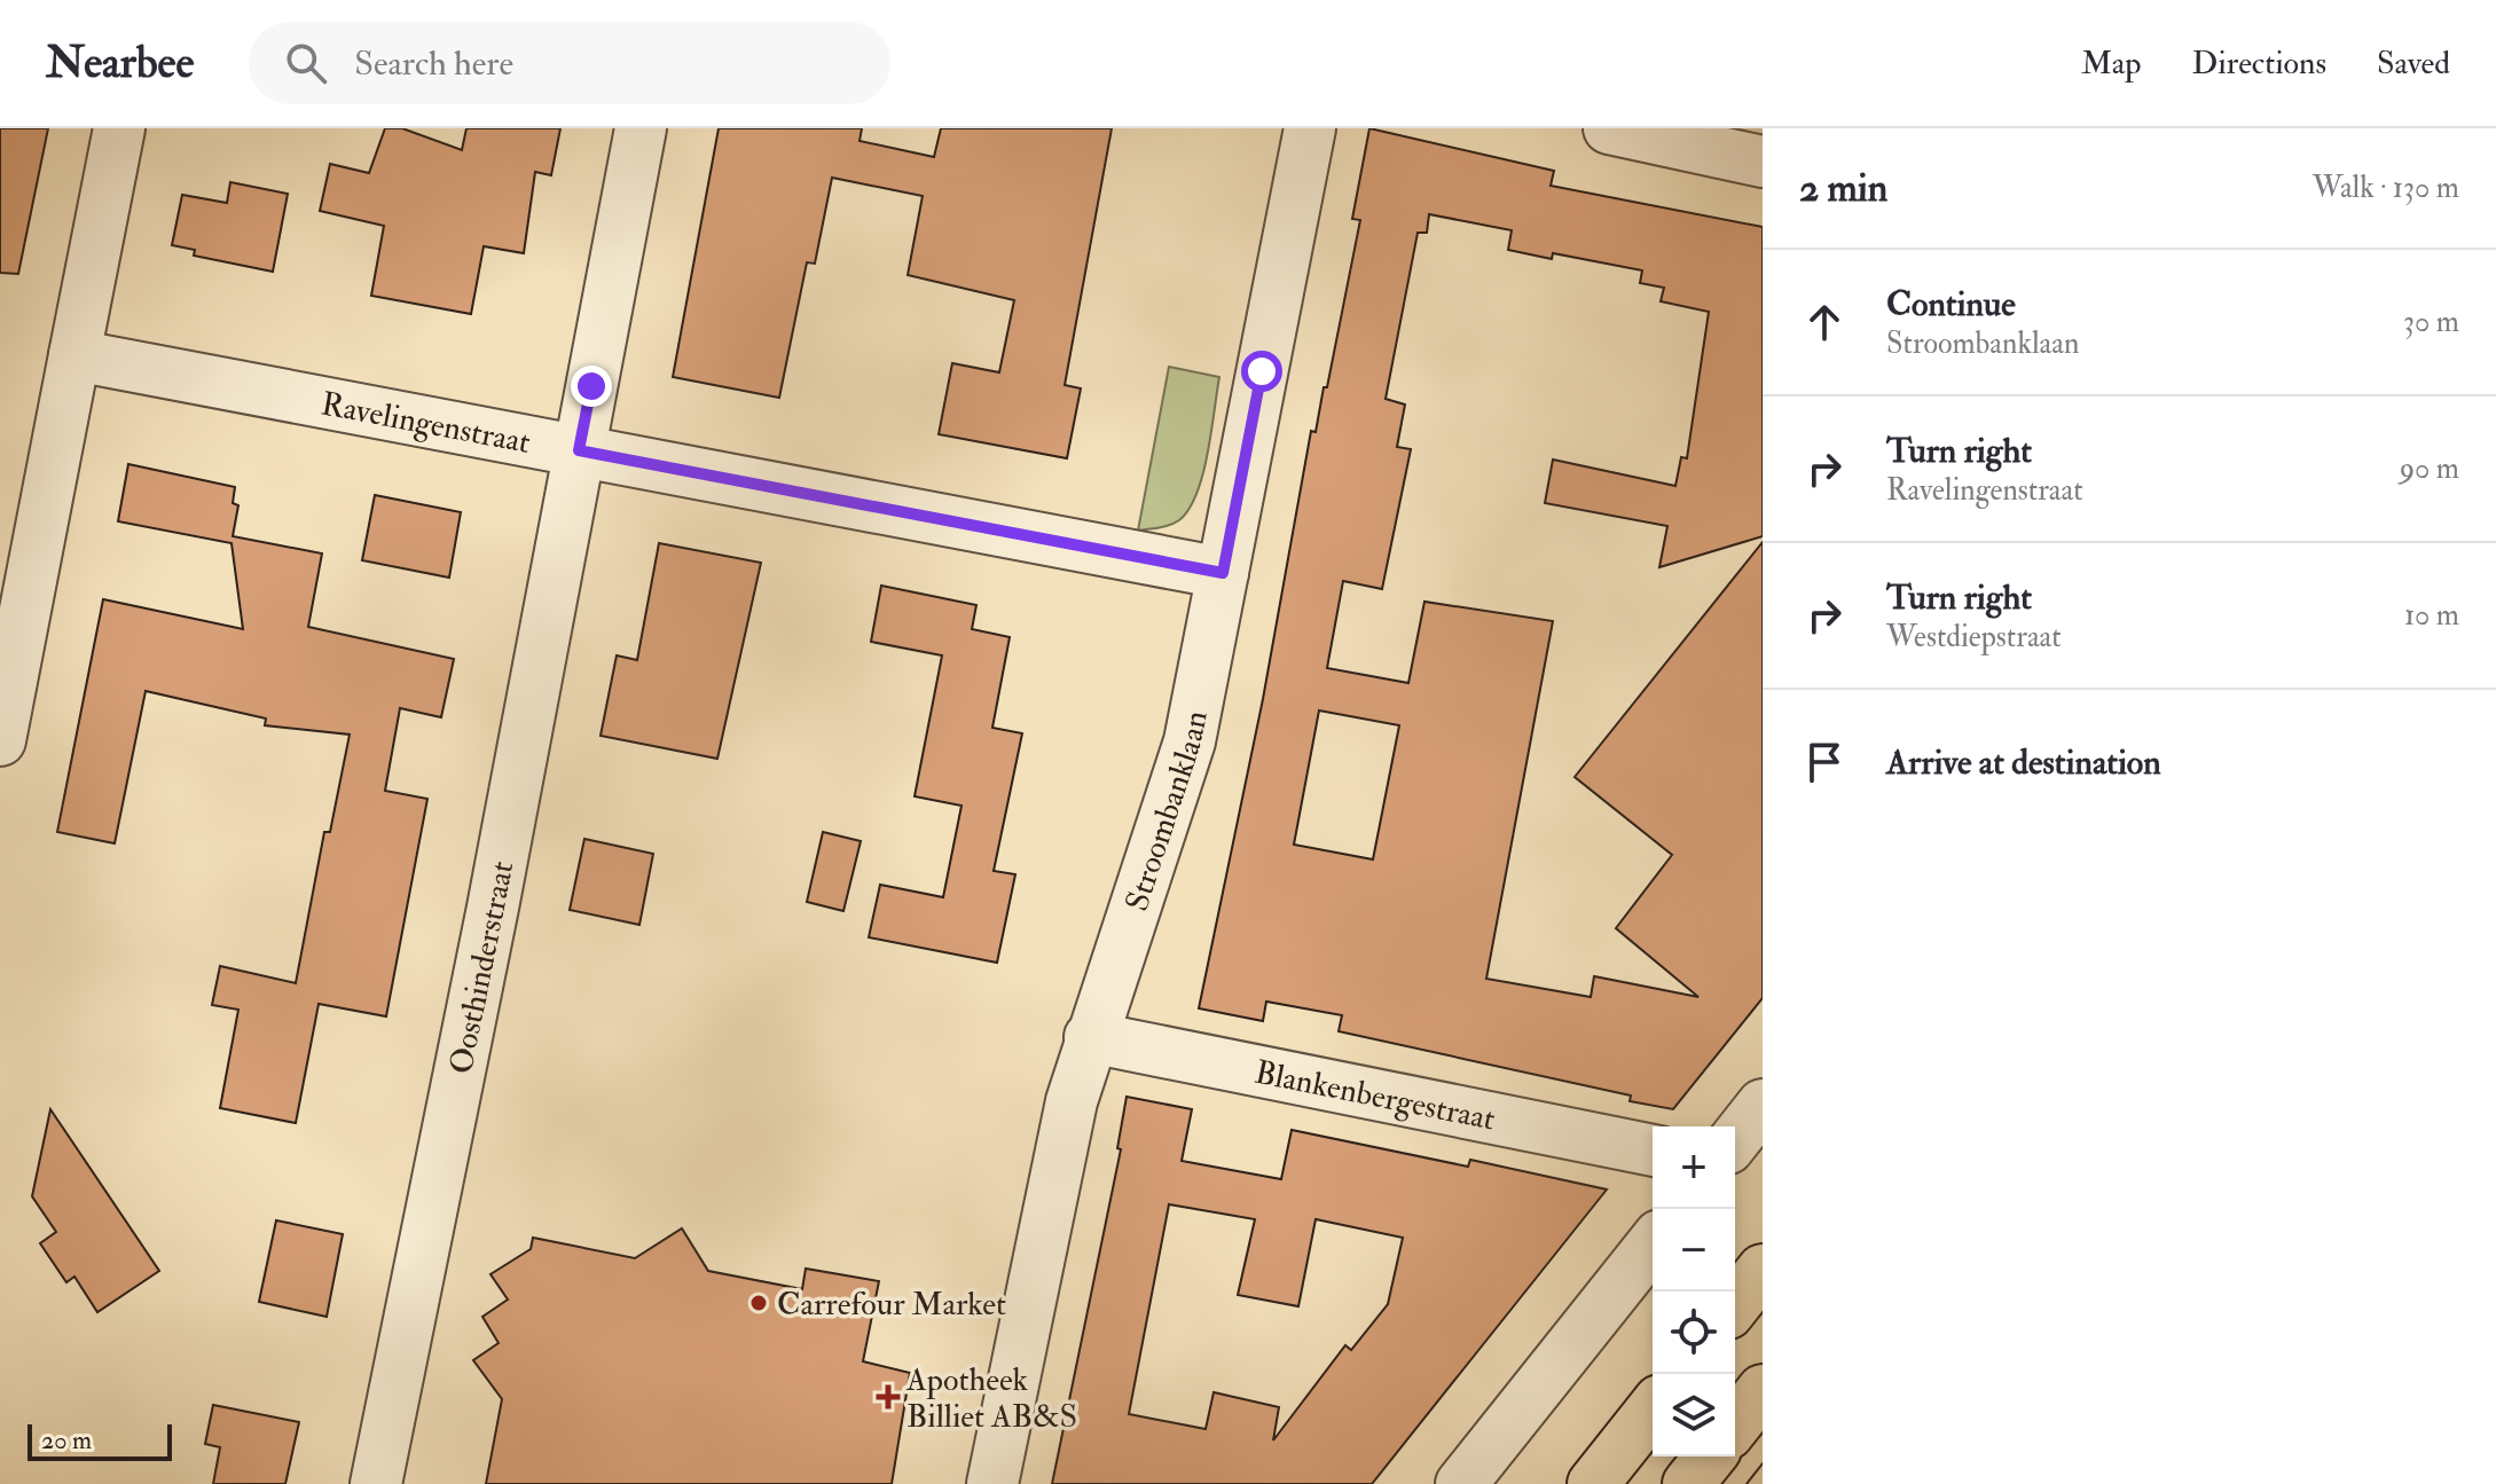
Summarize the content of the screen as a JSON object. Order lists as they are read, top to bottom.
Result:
{
  "streets": {
    "street": [
      "Ravelingenstraat",
      "Stroombanklaan",
      "Oosthinderstraat",
      "Blankenbergestraat"
    ]
  },
  "crossings": [
    ["Ravelingenstraat", "Stroombanklaan"],
    ["Ravelingenstraat", "Oosthinderstraat"],
    ["Stroombanklaan", "Blankenbergestraat"]
  ],
  "places": {
    "other": ["Carrefour Market"],
    "health": ["Apotheek Billiet AB&S"]
  },
  "scale_bar": "20 m",
  "page": {
    "header": "Nearbee",
    "search": "Search here",
    "nav": ["Map", "Directions", "Saved"],
    "heading": ["2 min", "Walk · 130 m"],
    "list": [
      ["Continue", "Stroombanklaan", "30 m"],
      ["Turn right", "Ravelingenstraat", "90 m"],
      ["Turn right", "Westdiepstraat", "10 m"],
      "Arrive at destination"
    ],
    "map_buttons": ["+", "−"],
    "scale": "20 m"
  }
}
